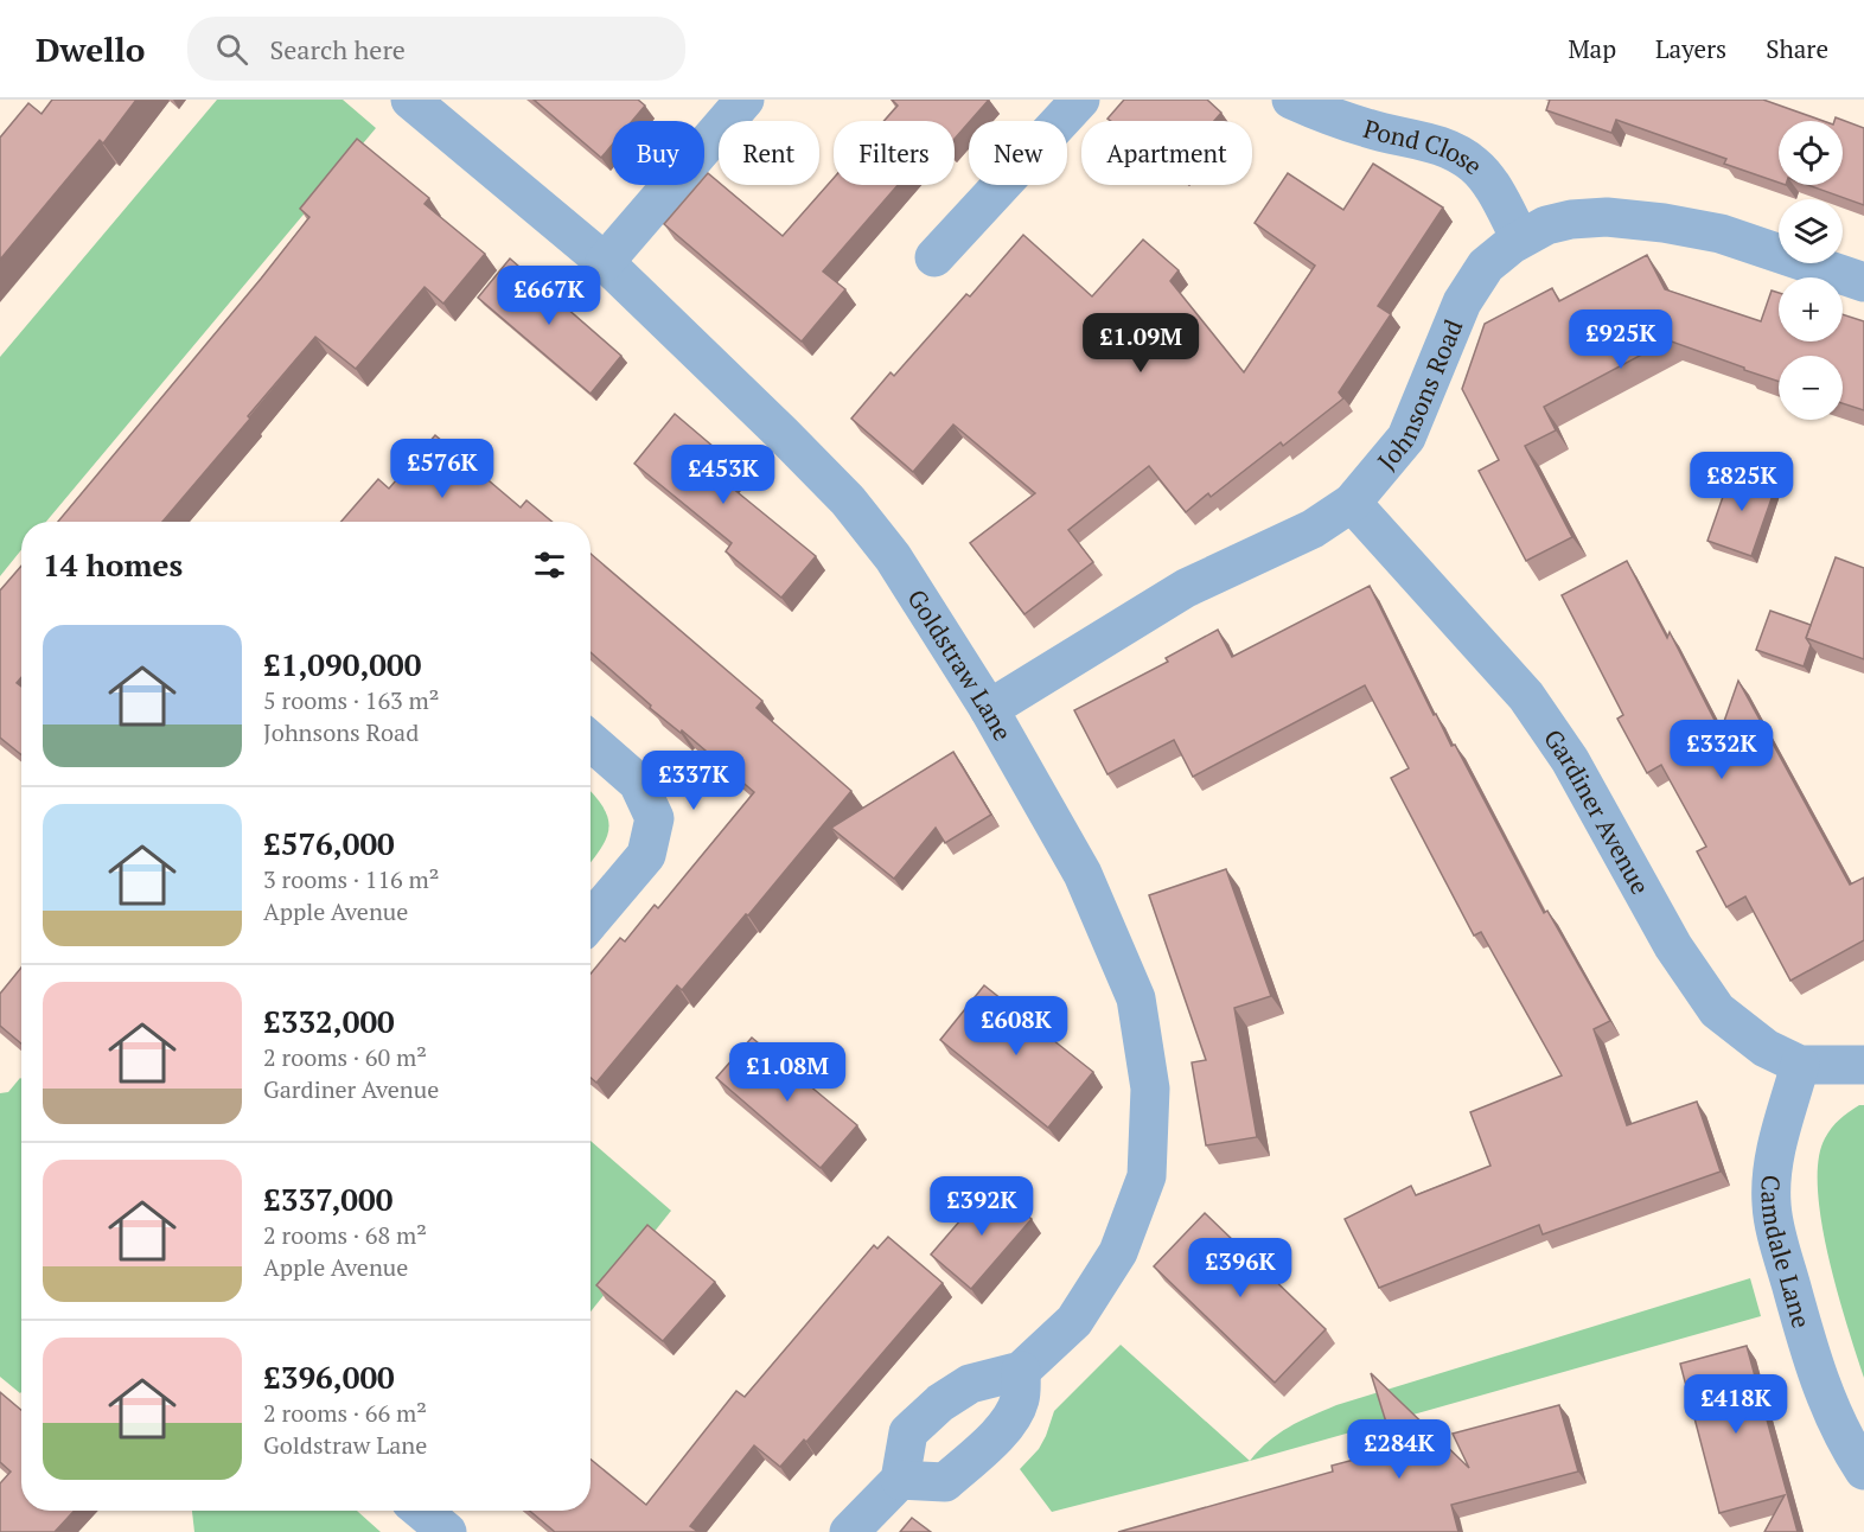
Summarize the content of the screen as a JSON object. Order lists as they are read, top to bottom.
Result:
{
  "streets": {
    "street": [
      "Pond Close",
      "Johnsons Road",
      "Goldstraw Lane",
      "Gardiner Avenue",
      "Camdale Lane"
    ]
  },
  "crossings": [
    ["Pond Close", "Johnsons Road"],
    ["Johnsons Road", "Goldstraw Lane"],
    ["Johnsons Road", "Gardiner Avenue"],
    ["Gardiner Avenue", "Camdale Lane"]
  ],
  "page": {
    "header": "Dwello",
    "search": "Search here",
    "nav": ["Map", "Layers", "Share"],
    "map_buttons": ["+", "−"],
    "chip": [
      "Buy",
      "Rent",
      "Filters",
      "New",
      "Apartment"
    ],
    "price": [
      "£667K",
      "£925K",
      "£1.09M",
      "£576K",
      "£453K",
      "£825K",
      "£332K",
      "£337K",
      "£608K",
      "£1.08M",
      "£392K",
      "£396K",
      "£418K",
      "£284K"
    ],
    "heading": "14 homes",
    "list": [
      {
        "name": "£1,090,000",
        "note": "5 rooms · 163 m² · Johnsons Road"
      },
      {
        "name": "£576,000",
        "note": "3 rooms · 116 m² · Apple Avenue"
      },
      {
        "name": "£332,000",
        "note": "2 rooms · 60 m² · Gardiner Avenue"
      },
      {
        "name": "£337,000",
        "note": "2 rooms · 68 m² · Apple Avenue"
      },
      {
        "name": "£396,000",
        "note": "2 rooms · 66 m² · Goldstraw Lane"
      }
    ]
  }
}
